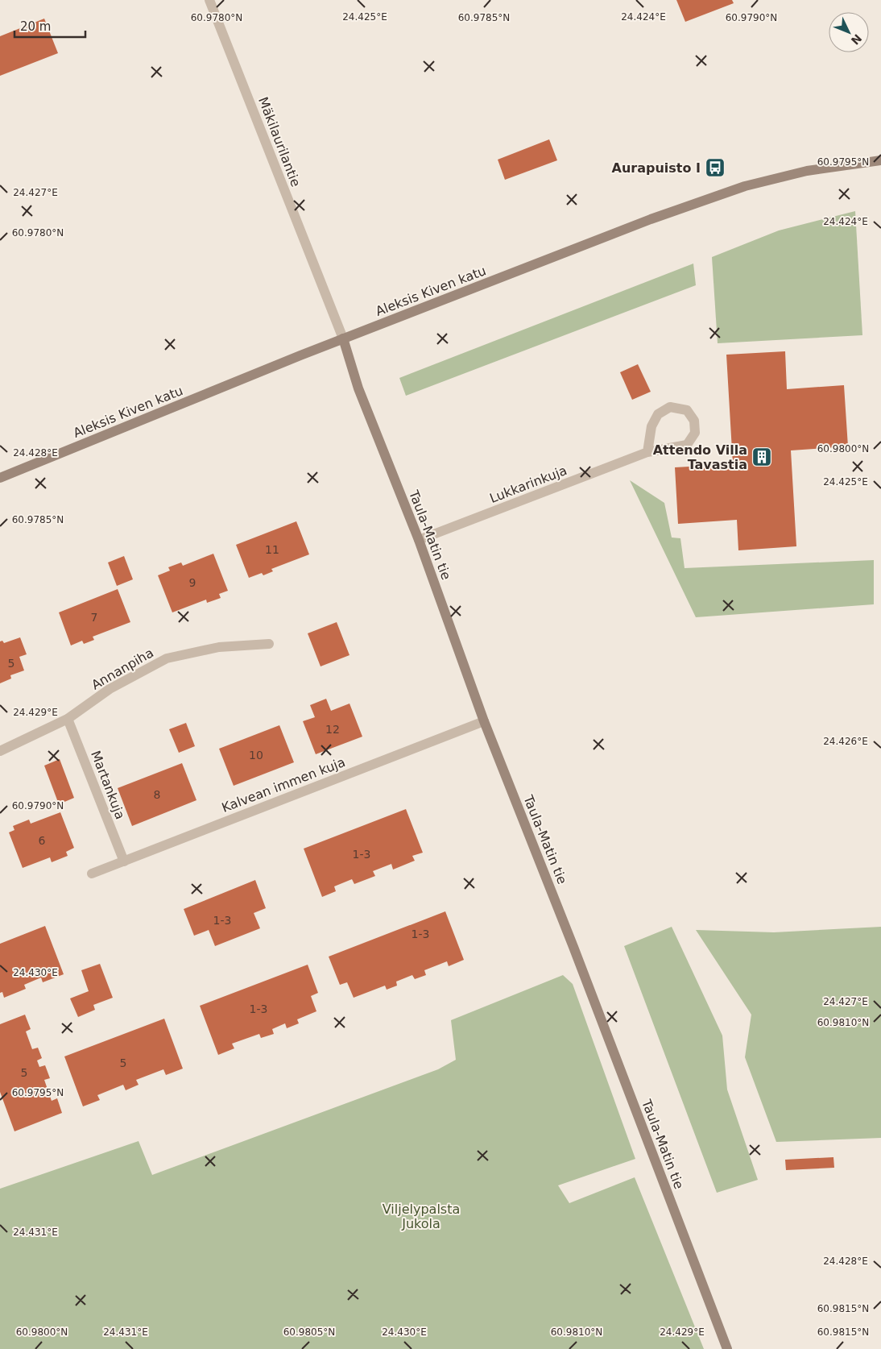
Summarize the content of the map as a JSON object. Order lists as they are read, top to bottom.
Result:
{
  "streets": {
    "street": [
      "Mäkilaurilantie",
      "Aleksis Kiven katu",
      "Lukkarinkuja",
      "Taula-Matin tie",
      "Annanpiha",
      "Martankuja",
      "Kalvean immen kuja"
    ]
  },
  "crossings": [
    ["Mäkilaurilantie", "Aleksis Kiven katu"],
    ["Mäkilaurilantie", "Taula-Matin tie"],
    ["Aleksis Kiven katu", "Taula-Matin tie"],
    ["Lukkarinkuja", "Taula-Matin tie"],
    ["Taula-Matin tie", "Kalvean immen kuja"],
    ["Annanpiha", "Martankuja"],
    ["Martankuja", "Kalvean immen kuja"]
  ],
  "parks": ["Viljelypalsta Jukola"],
  "places": {
    "bus stop": ["Aurapuisto I"],
    "building": ["Attendo Villa Tavastia"]
  },
  "house_numbers": [
    "11",
    "9",
    "7",
    "5",
    "12",
    "10",
    "8",
    "6",
    "1-3",
    "1-3",
    "1-3",
    "1-3",
    "5",
    "5"
  ],
  "scale_bar": "20 m",
  "north": "bottom right",
  "coordinates": [
    "24.425°E",
    "24.424°E",
    "60.9790°N",
    "60.9780°N",
    "60.9785°N",
    "60.9795°N",
    "24.427°E",
    "60.9800°N",
    "24.428°E",
    "24.429°E",
    "24.426°E",
    "24.430°E",
    "60.9810°N",
    "24.431°E",
    "60.9815°N",
    "60.9805°N"
  ]
}
